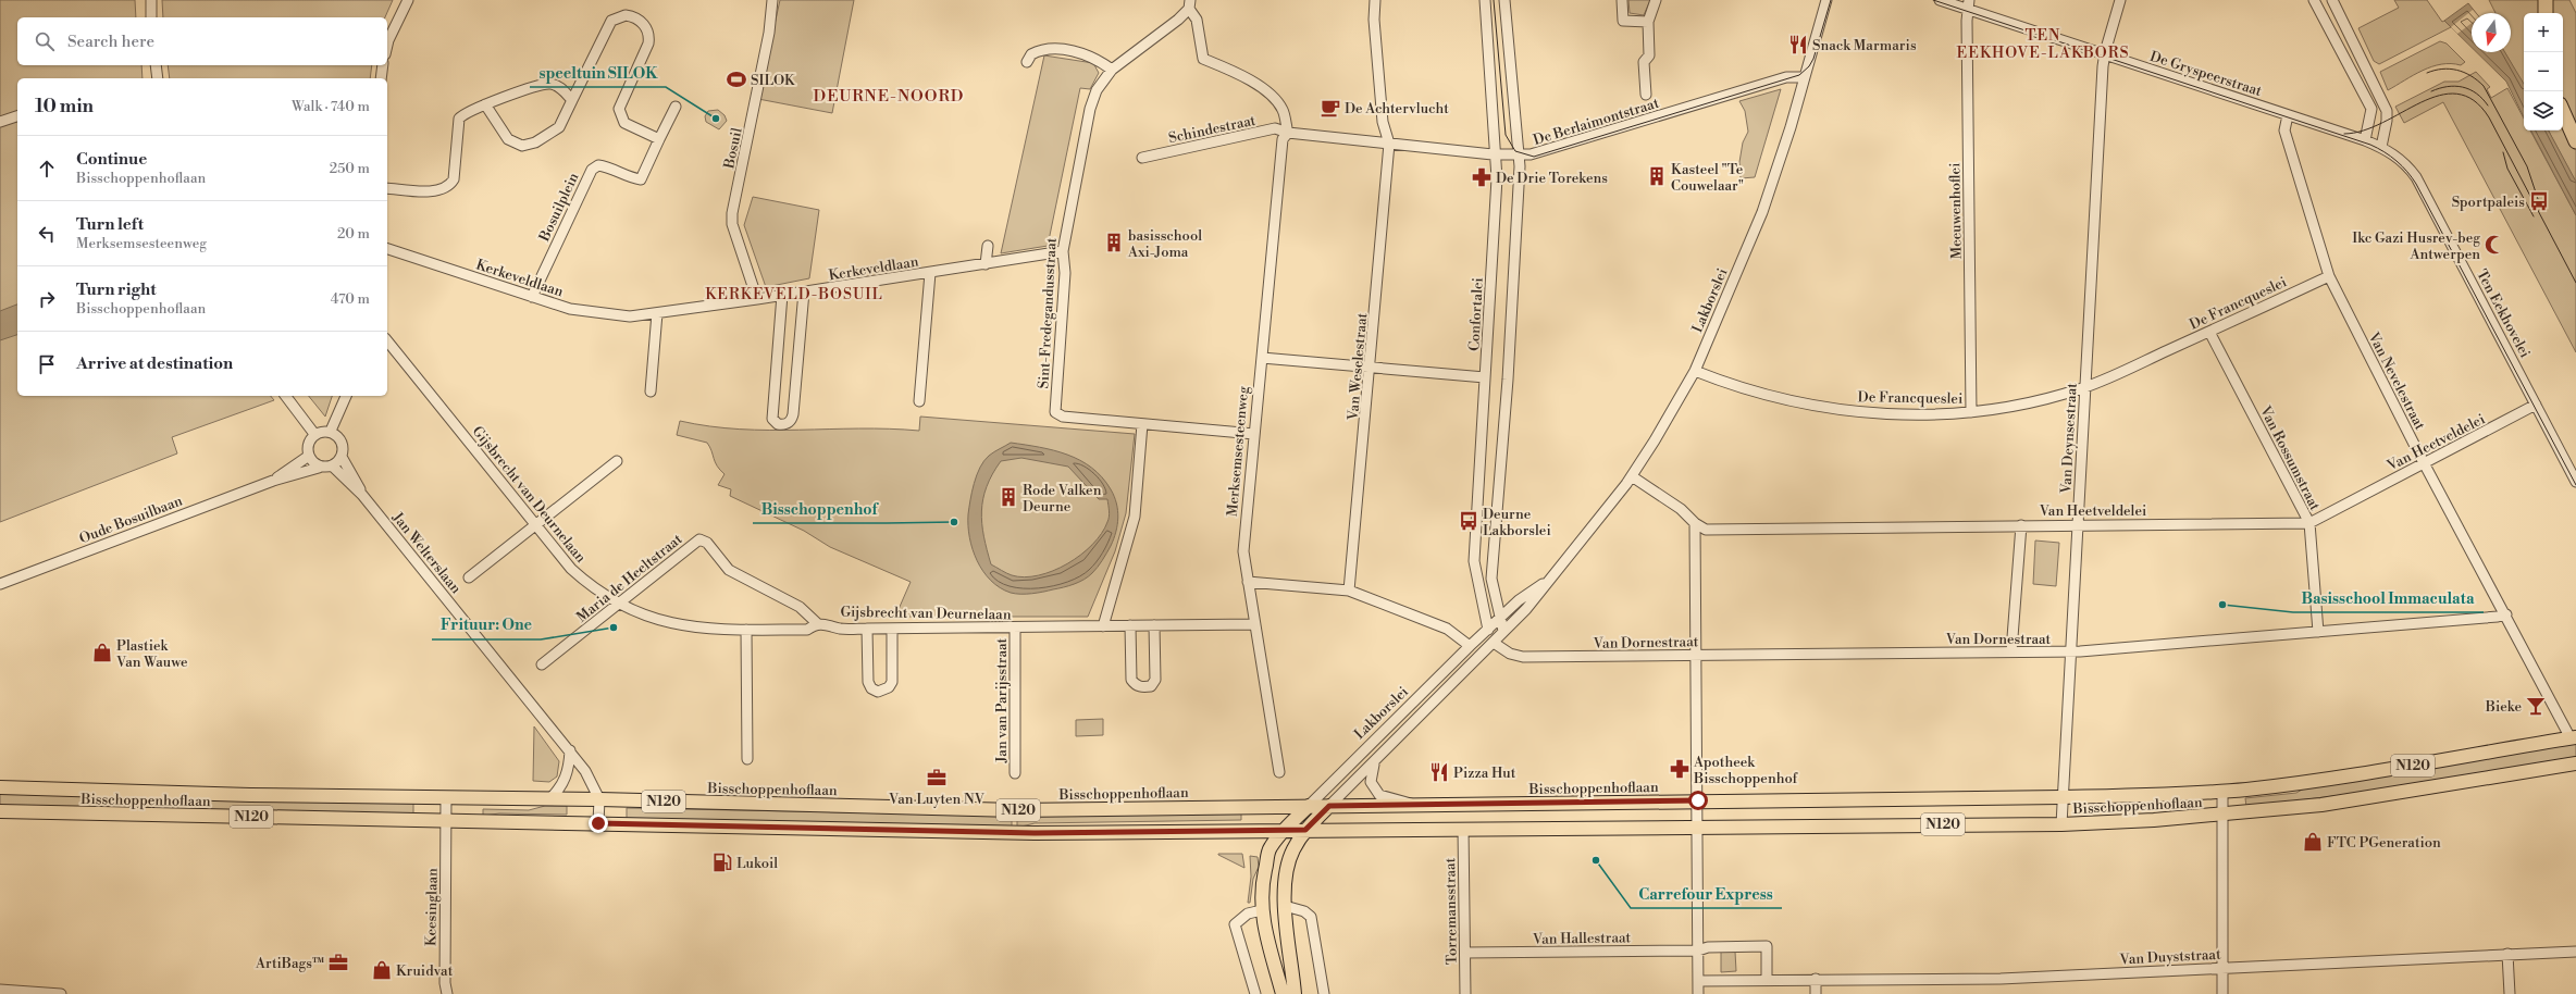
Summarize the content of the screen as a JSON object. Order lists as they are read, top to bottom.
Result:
{
  "streets": {
    "main road": ["Lakborslei", "N120", "Bisschoppenhoflaan"],
    "street": [
      "De Gryspeerstraat",
      "De Berlaimontstraat",
      "Schindestraat",
      "Bosuil",
      "Bosuilplein",
      "Meeuwenhoflei",
      "Kerkeveldlaan",
      "De Francqueslei",
      "Sint-Fredegandusstraat",
      "Ten Eekhovelei",
      "Confortalei",
      "Van Weselestraat",
      "Van Nevelestraat",
      "Van Deynsestraat",
      "Van Heetveldelei",
      "Merksemsesteenweg",
      "Van Rossumstraat",
      "Gijsbrecht van Deurnelaan",
      "Oude Bosuilbaan",
      "Jan Welterslaan",
      "Maria de Heeltstraat",
      "Van Dornestraat",
      "Jan van Parijsstraat",
      "Keesinglaan",
      "Torremansstraat",
      "Van Hallestraat",
      "Van Duyststraat"
    ]
  },
  "crossings": [
    ["De Gryspeerstraat", "Meeuwenhoflei"],
    ["De Gryspeerstraat", "Ten Eekhovelei"],
    ["De Gryspeerstraat", "Van Nevelestraat"],
    ["De Gryspeerstraat", "Van Deynsestraat"],
    ["De Berlaimontstraat", "Schindestraat"],
    ["De Berlaimontstraat", "Lakborslei"],
    ["De Berlaimontstraat", "Confortalei"],
    ["De Berlaimontstraat", "Van Weselestraat"],
    ["De Berlaimontstraat", "Merksemsesteenweg"],
    ["Schindestraat", "Merksemsesteenweg"],
    ["Bosuil", "Kerkeveldlaan"],
    ["Bosuilplein", "Kerkeveldlaan"],
    ["Meeuwenhoflei", "De Francqueslei"],
    ["Kerkeveldlaan", "Sint-Fredegandusstraat"],
    ["Lakborslei", "De Francqueslei"],
    ["Lakborslei", "Confortalei"],
    ["Lakborslei", "Van Heetveldelei"],
    ["Lakborslei", "Van Dornestraat"],
    ["Lakborslei", "Bisschoppenhoflaan"],
    ["De Francqueslei", "Van Nevelestraat"],
    ["De Francqueslei", "Van Deynsestraat"],
    ["De Francqueslei", "Van Rossumstraat"],
    ["Sint-Fredegandusstraat", "Merksemsesteenweg"],
    ["Ten Eekhovelei", "Van Heetveldelei"],
    ["Van Nevelestraat", "Van Heetveldelei"],
    ["Van Nevelestraat", "Van Dornestraat"],
    ["Van Nevelestraat", "Bisschoppenhoflaan"],
    ["Van Deynsestraat", "Van Heetveldelei"],
    ["Van Deynsestraat", "Van Dornestraat"],
    ["Van Deynsestraat", "Bisschoppenhoflaan"],
    ["Van Heetveldelei", "Van Rossumstraat"],
    ["Merksemsesteenweg", "Gijsbrecht van Deurnelaan"],
    ["Van Rossumstraat", "Van Dornestraat"],
    ["Gijsbrecht van Deurnelaan", "Maria de Heeltstraat"],
    ["Gijsbrecht van Deurnelaan", "Jan van Parijsstraat"],
    ["Oude Bosuilbaan", "Jan Welterslaan"],
    ["Jan Welterslaan", "Bisschoppenhoflaan"],
    ["Bisschoppenhoflaan", "Keesinglaan"],
    ["Bisschoppenhoflaan", "Torremansstraat"],
    ["Torremansstraat", "Van Hallestraat"]
  ],
  "districts": ["TEN EEKHOVE-LAKBORS", "DEURNE-NOORD", "KERKEVELD-BOSUIL"],
  "places": {
    "restaurant": ["Snack Marmaris", "Pizza Hut"],
    "sports": ["SILOK"],
    "cafe": ["De Achtervlucht"],
    "other": [
      "speeltuin SILOK",
      "Bisschoppenhof",
      "Basisschool Immaculata",
      "Frituur: One",
      "Carrefour Express"
    ],
    "building": ["Kasteel \"Te Couwelaar\"", "basisschool Axi-Joma", "Rode Valken Deurne"],
    "pharmacy": ["De Drie Torekens", "Apotheek Bisschoppenhof"],
    "bus stop": ["Sportpaleis", "Deurne Lakborslei"],
    "mosque": ["Ikc Gazi Husrev-beg Antwerpen"],
    "shop": ["Plastiek Van Wauwe", "FTC PGeneration", "Kruidvat"],
    "bar": ["Bieke"],
    "office": ["Van Luyten NV", "ArtiBags™"],
    "fuel station": ["Lukoil"]
  },
  "north": "bottom",
  "page": {
    "map_buttons": ["+", "−"],
    "search": "Search here",
    "heading": ["10 min", "Walk · 740 m"],
    "list": [
      ["Continue", "Bisschoppenhoflaan", "250 m"],
      ["Turn left", "Merksemsesteenweg", "20 m"],
      ["Turn right", "Bisschoppenhoflaan", "470 m"],
      "Arrive at destination"
    ]
  }
}
